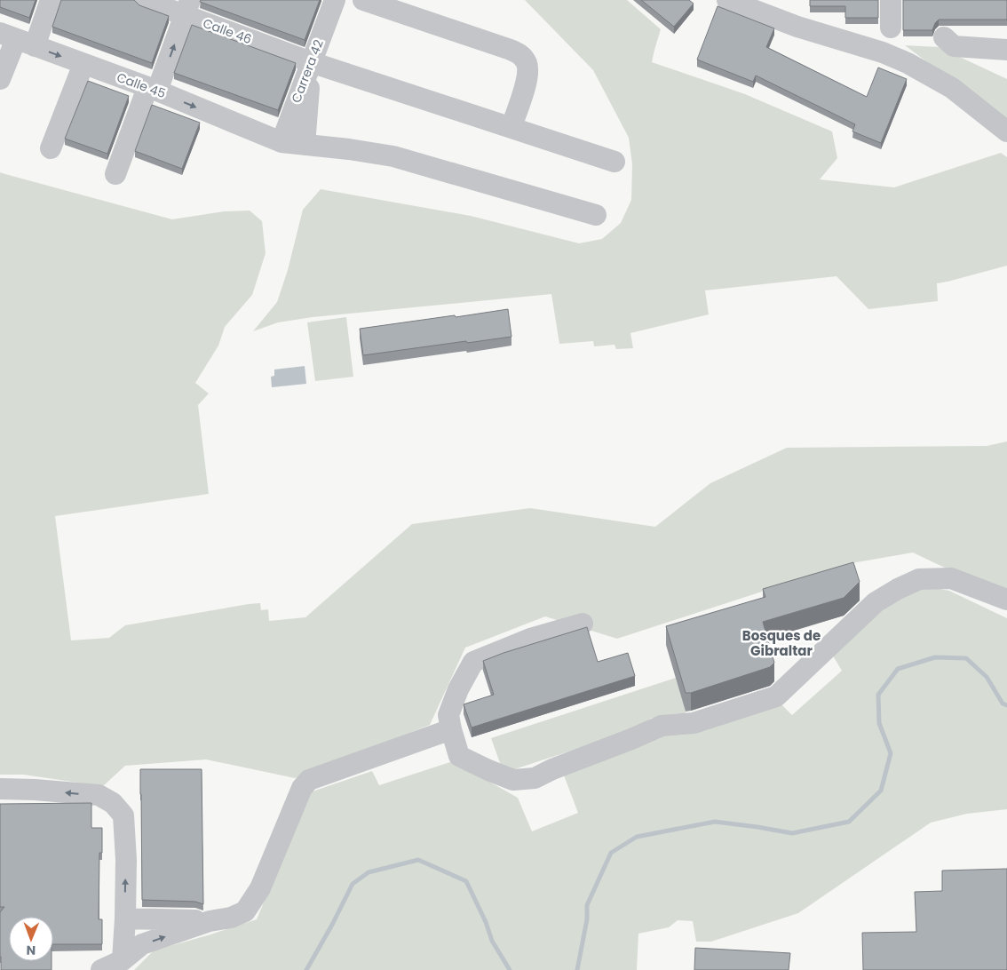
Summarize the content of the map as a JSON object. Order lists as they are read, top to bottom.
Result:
{
  "streets": {
    "street": ["Calle 46", "Carrera 42", "Calle 45"]
  },
  "crossings": [
    ["Calle 46", "Carrera 42"],
    ["Carrera 42", "Calle 45"]
  ],
  "districts": ["Bosques de Gibraltar"],
  "north": "bottom"
}
